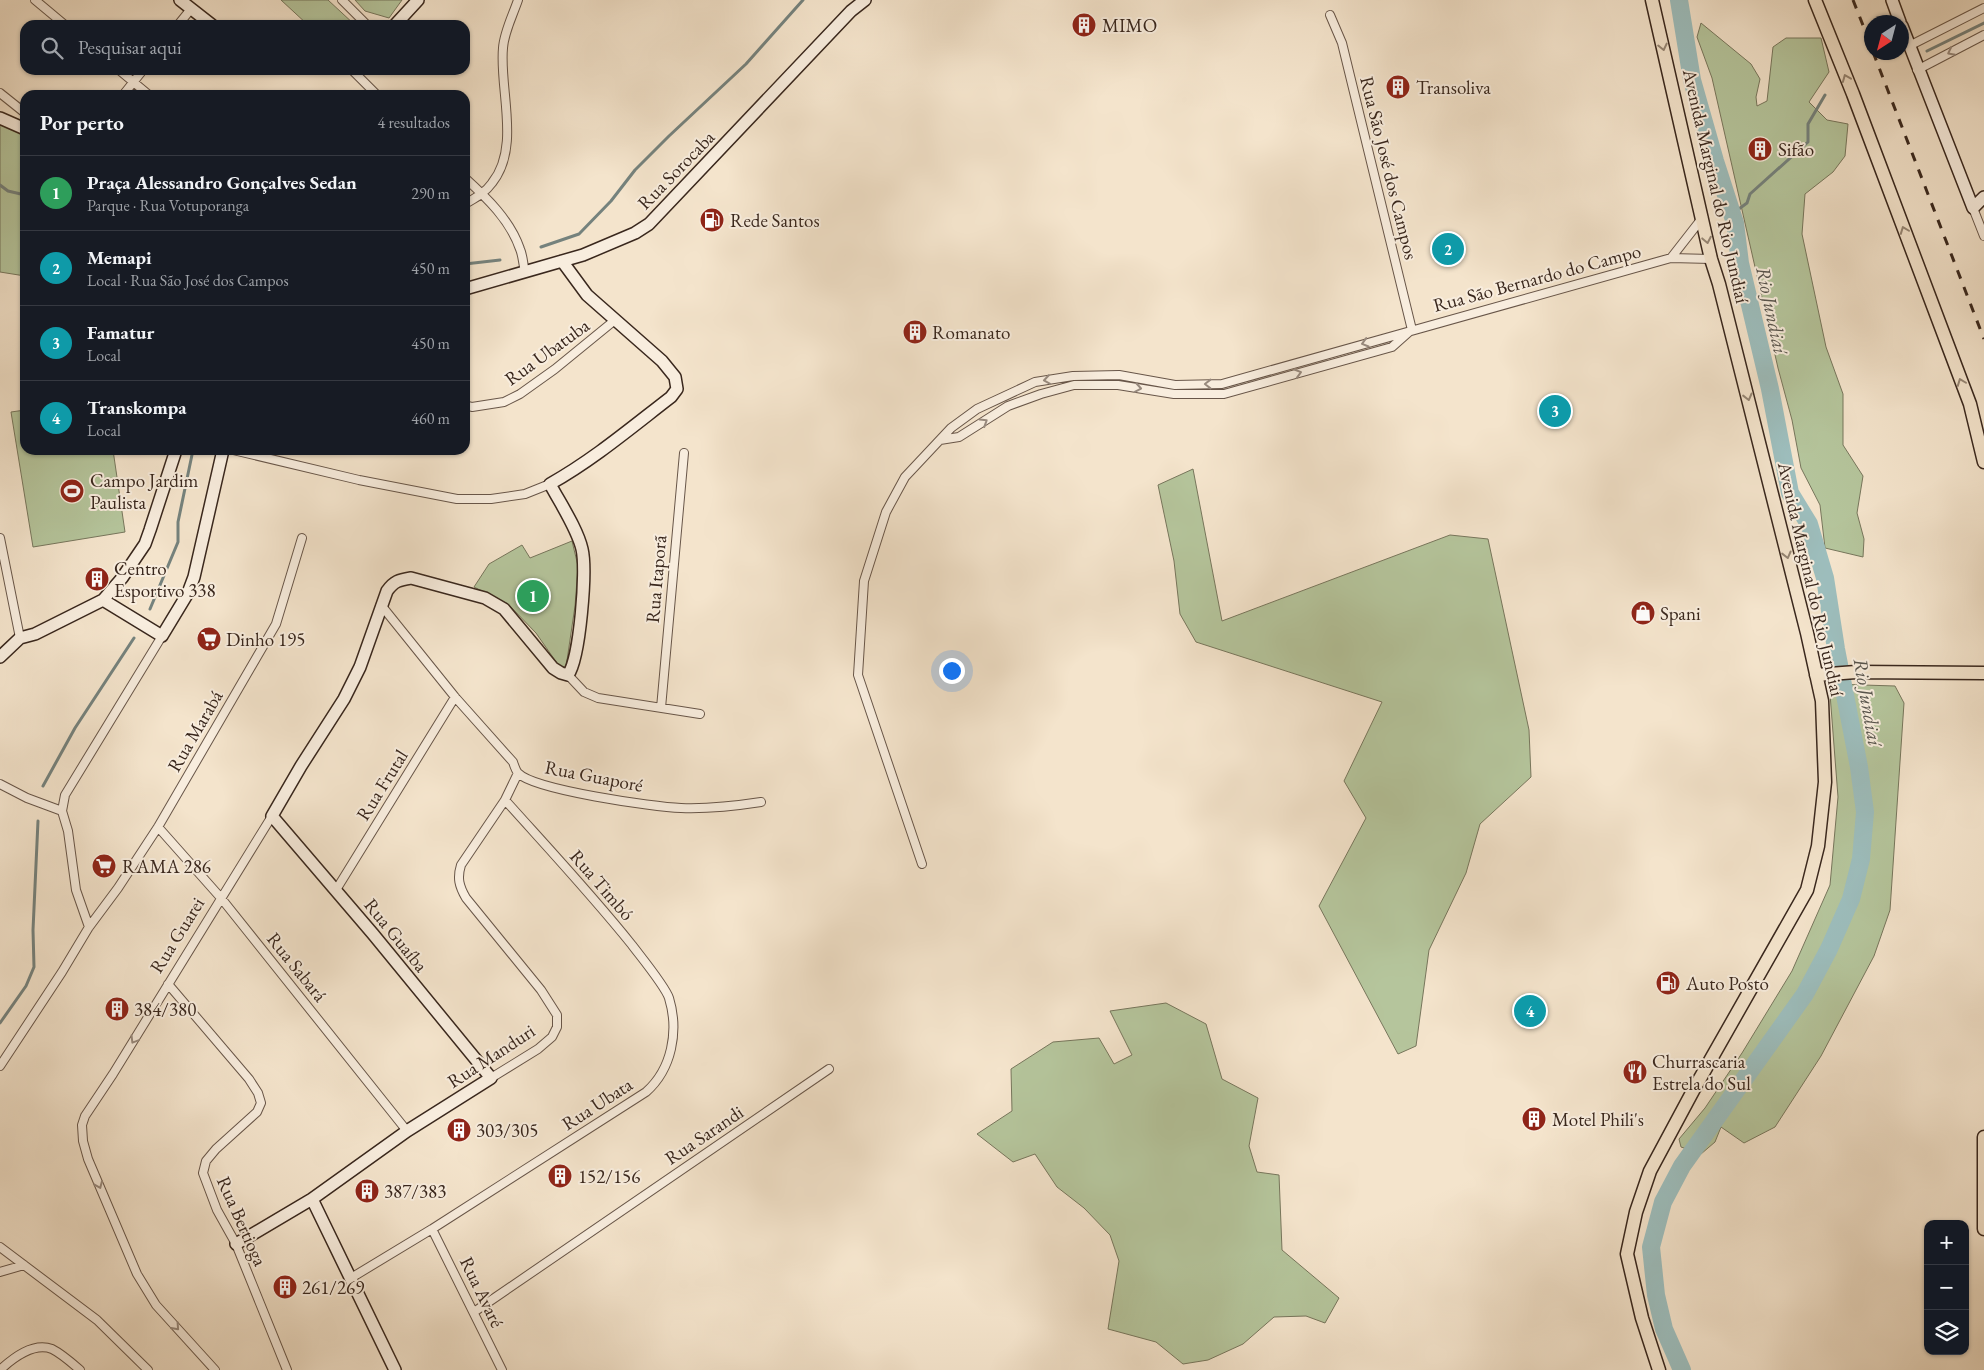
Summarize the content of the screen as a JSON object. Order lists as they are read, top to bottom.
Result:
{
  "streets": {
    "main road": ["Avenida Marginal do Rio Jundiaí"],
    "street": [
      "Rua São José dos Campos",
      "Rua Sorocaba",
      "Rua São Bernardo do Campo",
      "Rua Ubatuba",
      "Rua Itaporã",
      "Rua Marabá",
      "Rua Guaporé",
      "Rua Frutal",
      "Rua Timbó",
      "Rua Guarei",
      "Rua Guaíba",
      "Rua Sabará",
      "Rua Manduri",
      "Rua Ubata",
      "Rua Sarandi",
      "Rua Bertioga",
      "Rua Avaré"
    ]
  },
  "crossings": [
    ["Rua São José dos Campos", "Rua São Bernardo do Campo"],
    ["Avenida Marginal do Rio Jundiaí", "Rua São Bernardo do Campo"],
    ["Rua Marabá", "Rua Sabará"],
    ["Rua Guaporé", "Rua Frutal"],
    ["Rua Guaporé", "Rua Guarei"],
    ["Rua Guaporé", "Rua Manduri"],
    ["Rua Frutal", "Rua Guaíba"],
    ["Rua Timbó", "Rua Manduri"],
    ["Rua Timbó", "Rua Ubata"],
    ["Rua Guarei", "Rua Guaíba"],
    ["Rua Guarei", "Rua Sabará"],
    ["Rua Guarei", "Rua Bertioga"],
    ["Rua Guaíba", "Rua Manduri"],
    ["Rua Sabará", "Rua Manduri"],
    ["Rua Manduri", "Rua Bertioga"],
    ["Rua Ubata", "Rua Avaré"],
    ["Rua Sarandi", "Rua Avaré"]
  ],
  "one_way": ["Avenida Marginal do Rio Jundiaí"],
  "water": ["Rio Jundiaí"],
  "places": {
    "building": [
      "MIMO",
      "Transoliva",
      "Sifão",
      "Romanato",
      "Centro Esportivo 338",
      "384/380",
      "Motel Phili's",
      "303/305",
      "152/156",
      "387/383",
      "261/269"
    ],
    "fuel station": ["Rede Santos", "Auto Posto"],
    "sports": ["Campo Jardim Paulista"],
    "shop": ["Spani"],
    "supermarket": ["Dinho 195", "RAMA 286"],
    "restaurant": ["Churrascaria Estrela do Sul"]
  },
  "north": "bottom left",
  "page": {
    "search": "Pesquisar aqui",
    "heading": ["Por perto", "4 resultados"],
    "list": [
      {
        "mark": "1",
        "name": "Praça Alessandro Gonçalves Sedan",
        "note": "Parque · Rua Votuporanga",
        "value": "290 m"
      },
      {
        "mark": "2",
        "name": "Memapi",
        "note": "Local · Rua São José dos Campos",
        "value": "450 m"
      },
      {
        "mark": "3",
        "name": "Famatur",
        "note": "Local",
        "value": "450 m"
      },
      {
        "mark": "4",
        "name": "Transkompa",
        "note": "Local",
        "value": "460 m"
      }
    ],
    "pins": [
      "2",
      "3",
      "1",
      "4"
    ],
    "map_buttons": ["+", "−"]
  }
}
